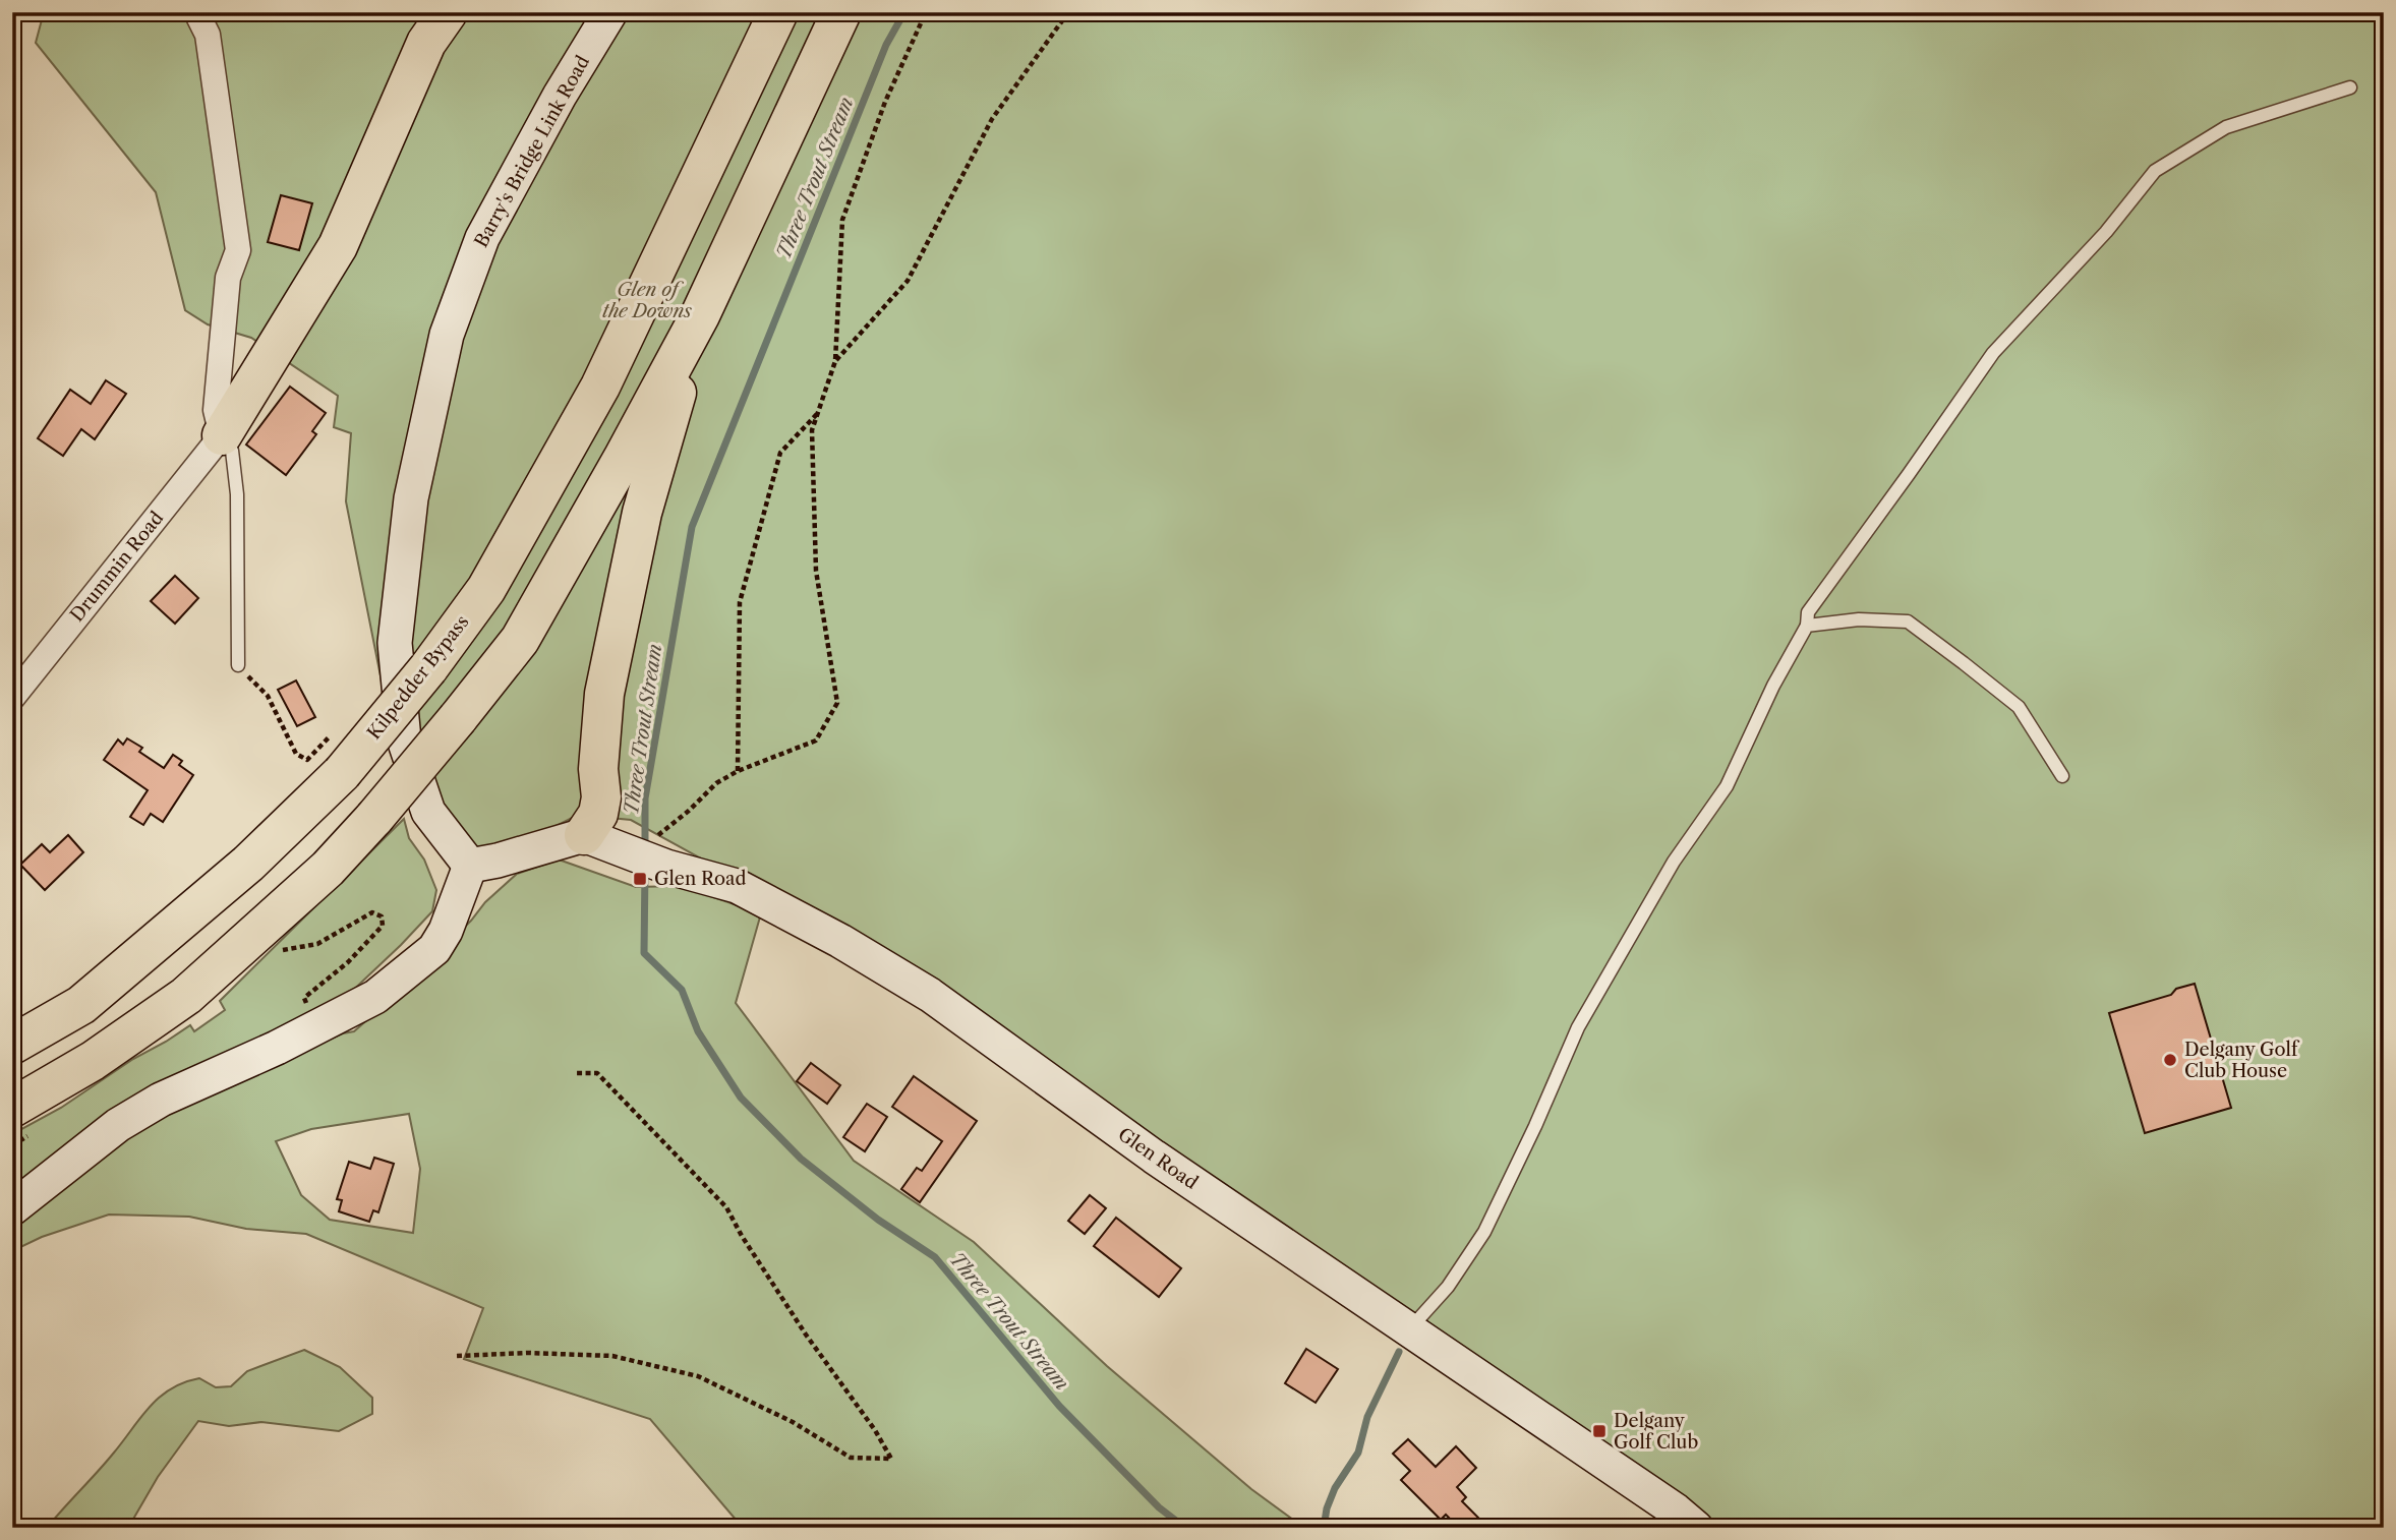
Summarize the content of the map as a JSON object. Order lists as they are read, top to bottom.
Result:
{
  "streets": {
    "highway": ["Kilpedder Bypass"],
    "main road": ["Barry's Bridge Link Road", "Glen Road"],
    "street": ["Drummin Road"]
  },
  "water": ["Three Trout Stream"],
  "parks": ["Glen of the Downs"],
  "places": {
    "transit": ["Glen Road", "Delgany Golf Club"],
    "other": ["Delgany Golf Club House"]
  }
}
